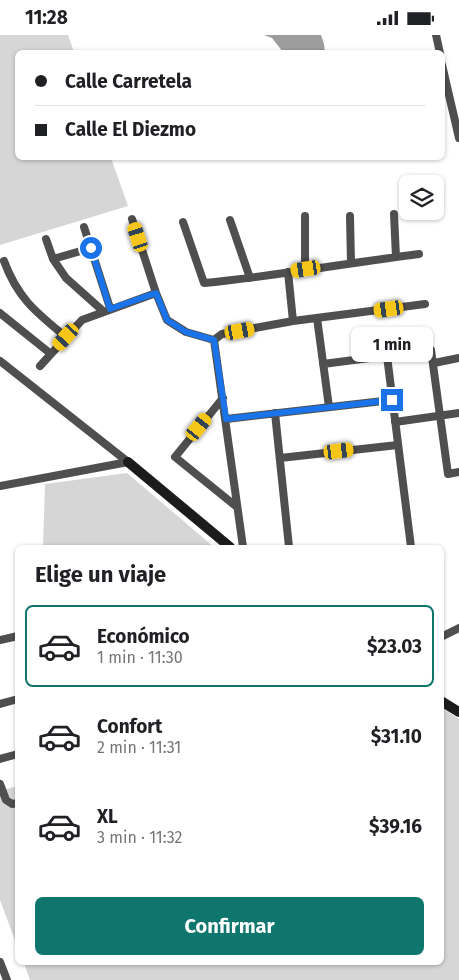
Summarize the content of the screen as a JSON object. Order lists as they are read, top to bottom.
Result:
{
  "page": {
    "status": "11:28",
    "banner": ["Calle Carretela", "Calle El Diezmo"],
    "bubble": "1 min",
    "heading": "Elige un viaje",
    "list": [
      {
        "name": "Económico",
        "note": "1 min · 11:30",
        "value": "$23.03"
      },
      {
        "name": "Confort",
        "note": "2 min · 11:31",
        "value": "$31.10"
      },
      {
        "name": "XL",
        "note": "3 min · 11:32",
        "value": "$39.16"
      }
    ],
    "buttons": "Confirmar"
  }
}
